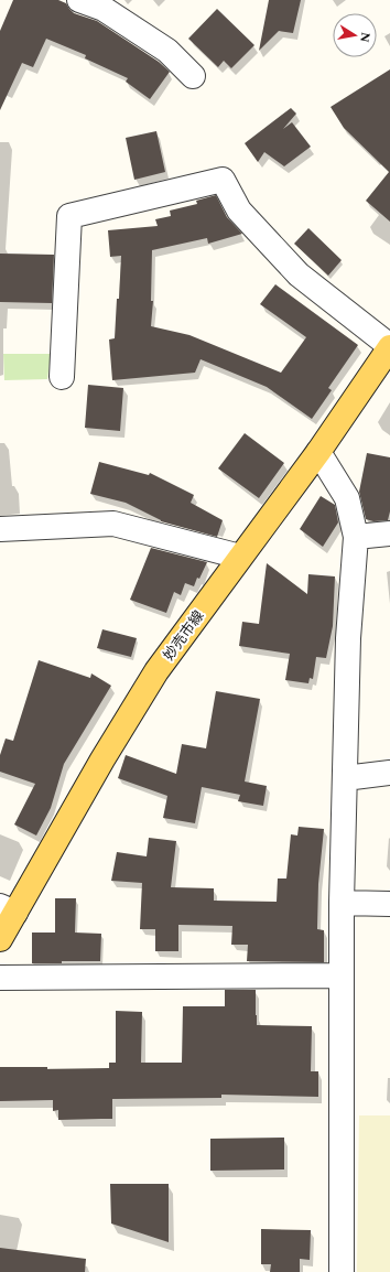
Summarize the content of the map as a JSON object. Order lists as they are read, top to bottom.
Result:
{
  "streets": {
    "main road": ["妙売市線"]
  },
  "north": "right"
}
